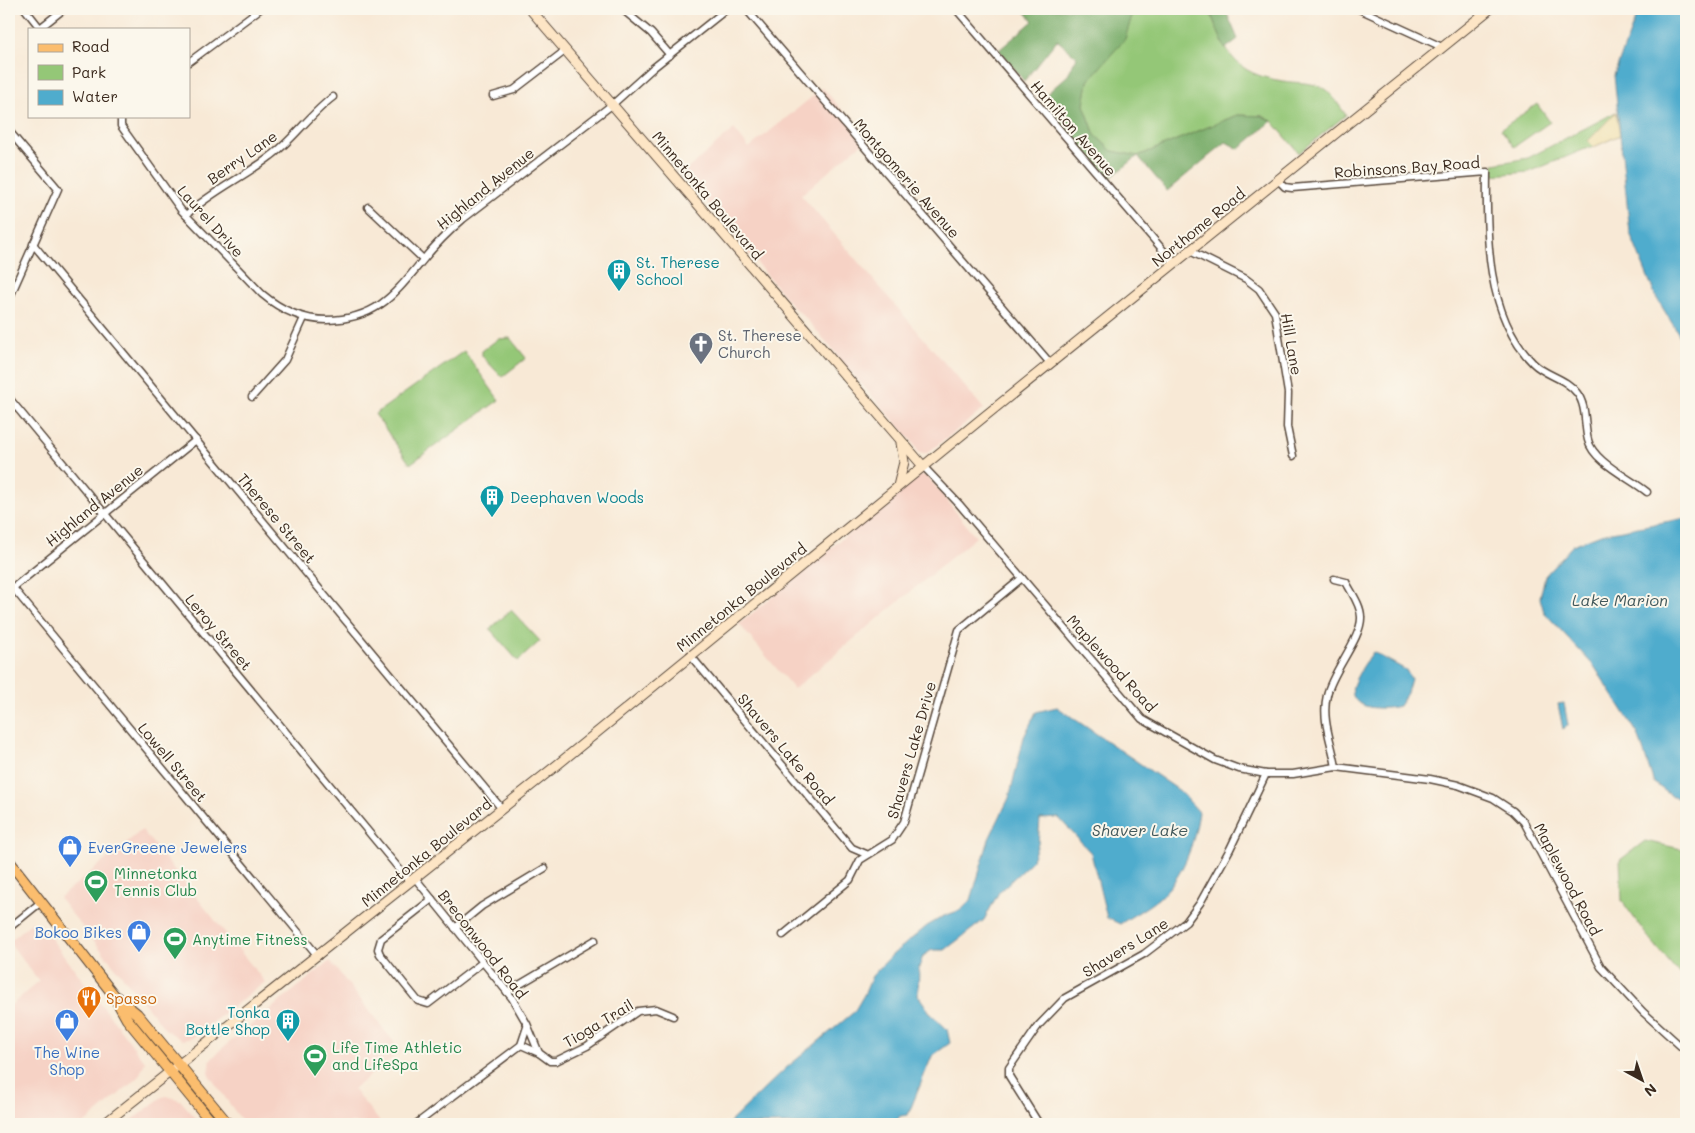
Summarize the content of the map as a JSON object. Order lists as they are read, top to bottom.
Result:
{
  "streets": {
    "street": [
      "Hamilton Avenue",
      "Berry Lane",
      "Robinsons Bay Road",
      "Montgomerie Avenue",
      "Highland Avenue",
      "Minnetonka Boulevard",
      "Laurel Drive",
      "Northome Road",
      "Hill Lane",
      "Therese Street",
      "Leroy Street",
      "Maplewood Road",
      "Shavers Lake Road",
      "Shavers Lake Drive",
      "Lowell Street",
      "Breconwood Road",
      "Shavers Lane",
      "Tioga Trail"
    ]
  },
  "crossings": [
    ["Hamilton Avenue", "Northome Road"],
    ["Berry Lane", "Laurel Drive"],
    ["Robinsons Bay Road", "Northome Road"],
    ["Montgomerie Avenue", "Northome Road"],
    ["Highland Avenue", "Minnetonka Boulevard"],
    ["Highland Avenue", "Laurel Drive"],
    ["Highland Avenue", "Therese Street"],
    ["Highland Avenue", "Leroy Street"],
    ["Highland Avenue", "Lowell Street"],
    ["Minnetonka Boulevard", "Northome Road"],
    ["Minnetonka Boulevard", "Therese Street"],
    ["Minnetonka Boulevard", "Leroy Street"],
    ["Minnetonka Boulevard", "Maplewood Road"],
    ["Minnetonka Boulevard", "Shavers Lake Road"],
    ["Minnetonka Boulevard", "Lowell Street"],
    ["Minnetonka Boulevard", "Breconwood Road"],
    ["Northome Road", "Hill Lane"],
    ["Northome Road", "Maplewood Road"],
    ["Leroy Street", "Breconwood Road"],
    ["Maplewood Road", "Shavers Lake Drive"],
    ["Maplewood Road", "Shavers Lane"],
    ["Shavers Lake Road", "Shavers Lake Drive"]
  ],
  "water": ["Lake Marion", "Shaver Lake"],
  "places": {
    "building": ["St. Therese School", "Deephaven Woods", "Tonka Bottle Shop"],
    "church": ["St. Therese Church"],
    "shop": ["EverGreene Jewelers", "Bokoo Bikes", "The Wine Shop"],
    "sports": ["Minnetonka Tennis Club", "Anytime Fitness", "Life Time Athletic and LifeSpa"],
    "restaurant": ["Spasso"]
  },
  "legend": ["Road", "Park", "Water"],
  "north": "bottom right"
}
